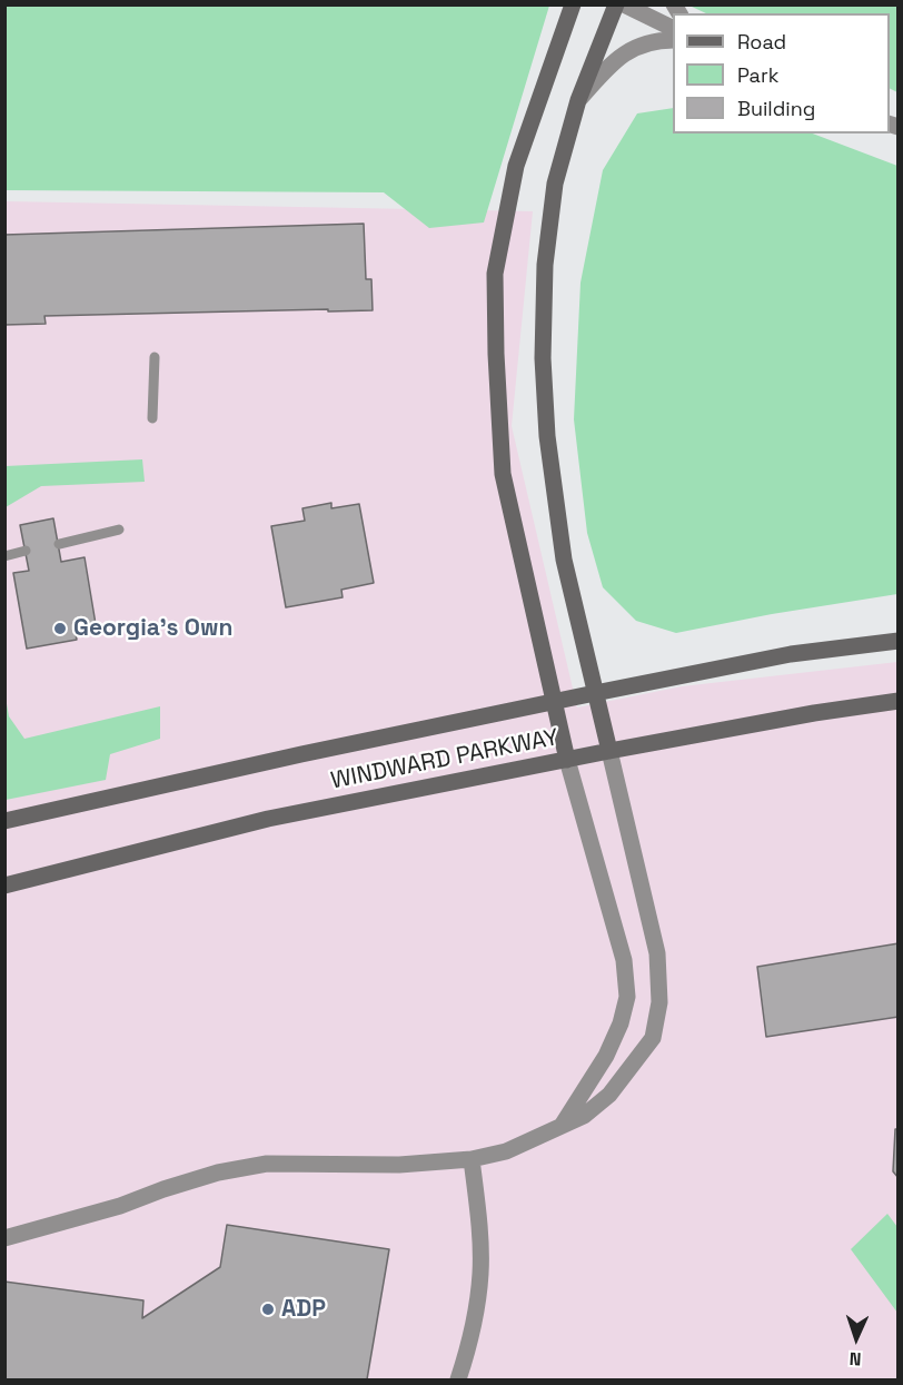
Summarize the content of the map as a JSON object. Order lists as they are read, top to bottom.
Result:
{
  "streets": {
    "main road": ["WINDWARD PARKWAY"]
  },
  "places": ["Georgia's Own", "ADP"],
  "legend": ["Road", "Park", "Building"],
  "north": "bottom"
}
